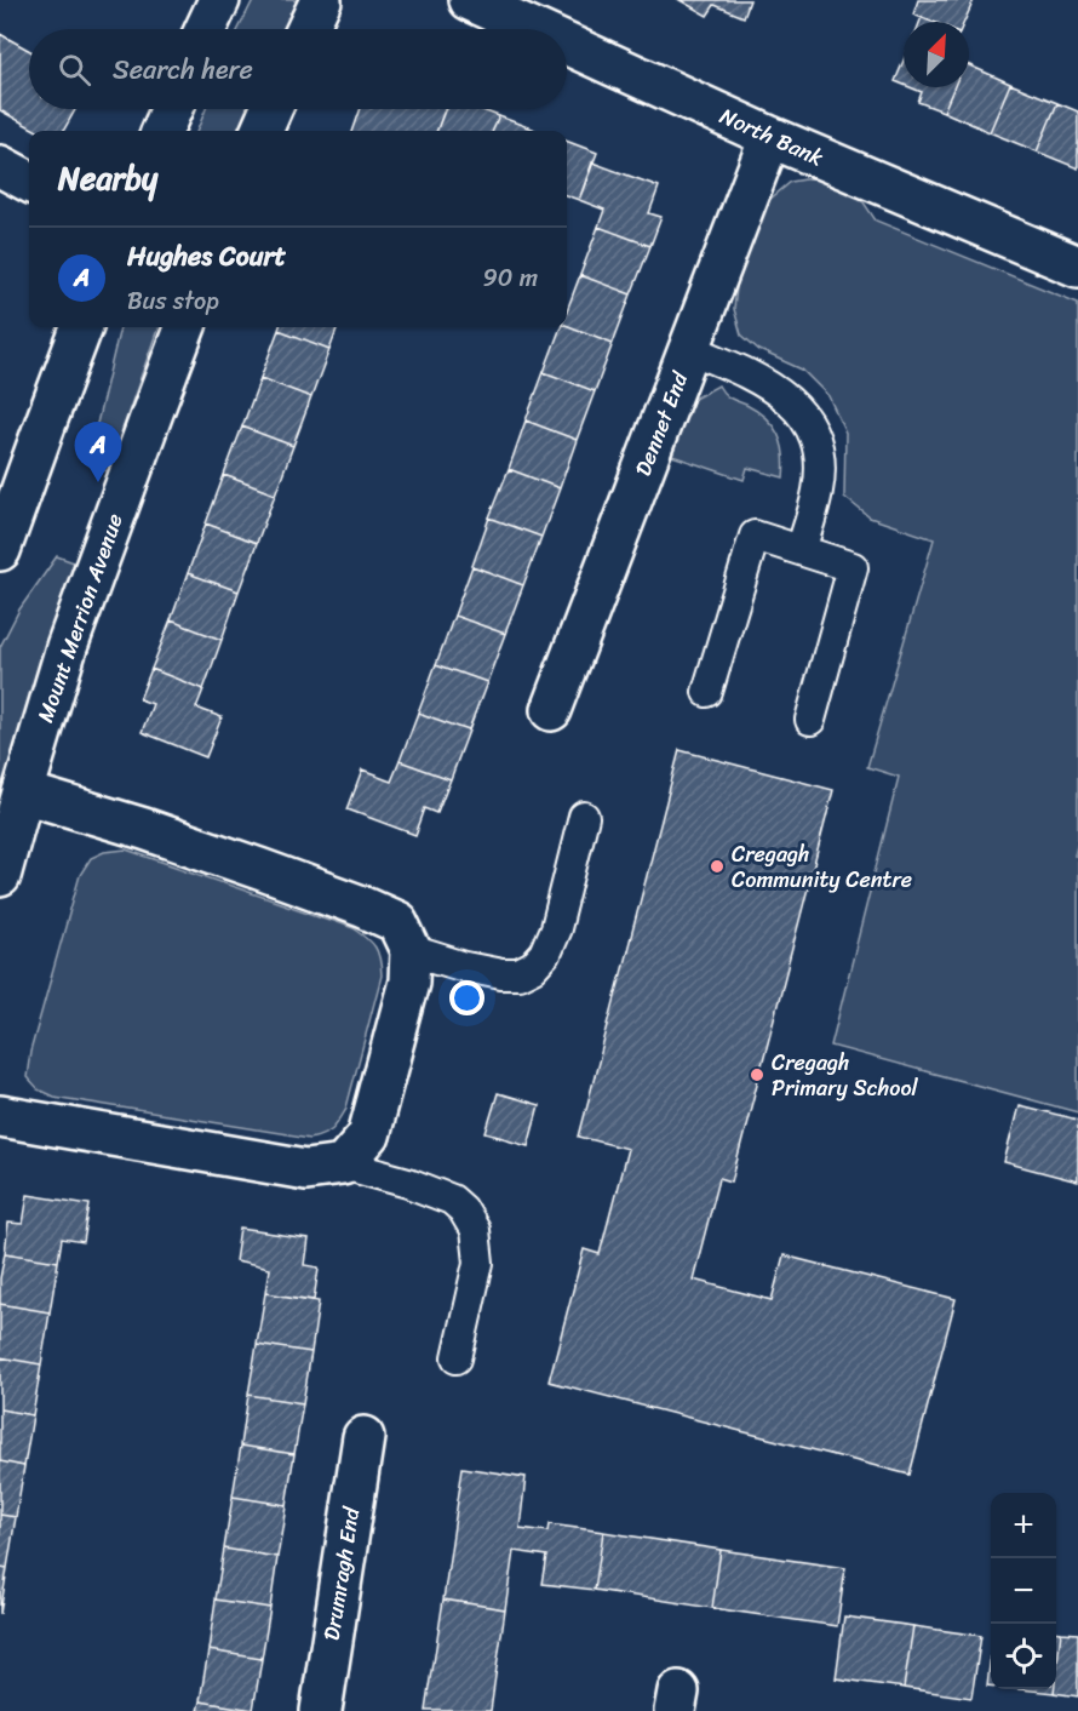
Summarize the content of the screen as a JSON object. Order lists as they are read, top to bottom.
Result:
{
  "streets": {
    "street": [
      "North Bank",
      "Dennet End",
      "Mount Merrion Avenue",
      "Drumragh End"
    ]
  },
  "crossings": [
    ["North Bank", "Dennet End"]
  ],
  "places": ["Cregagh Community Centre", "Cregagh Primary School"],
  "north": "top right",
  "page": {
    "search": "Search here",
    "heading": "Nearby",
    "list": [
      {
        "mark": "A",
        "name": "Hughes Court",
        "note": "Bus stop",
        "value": "90 m"
      }
    ],
    "pins": "A",
    "map_buttons": ["+", "−"]
  }
}
